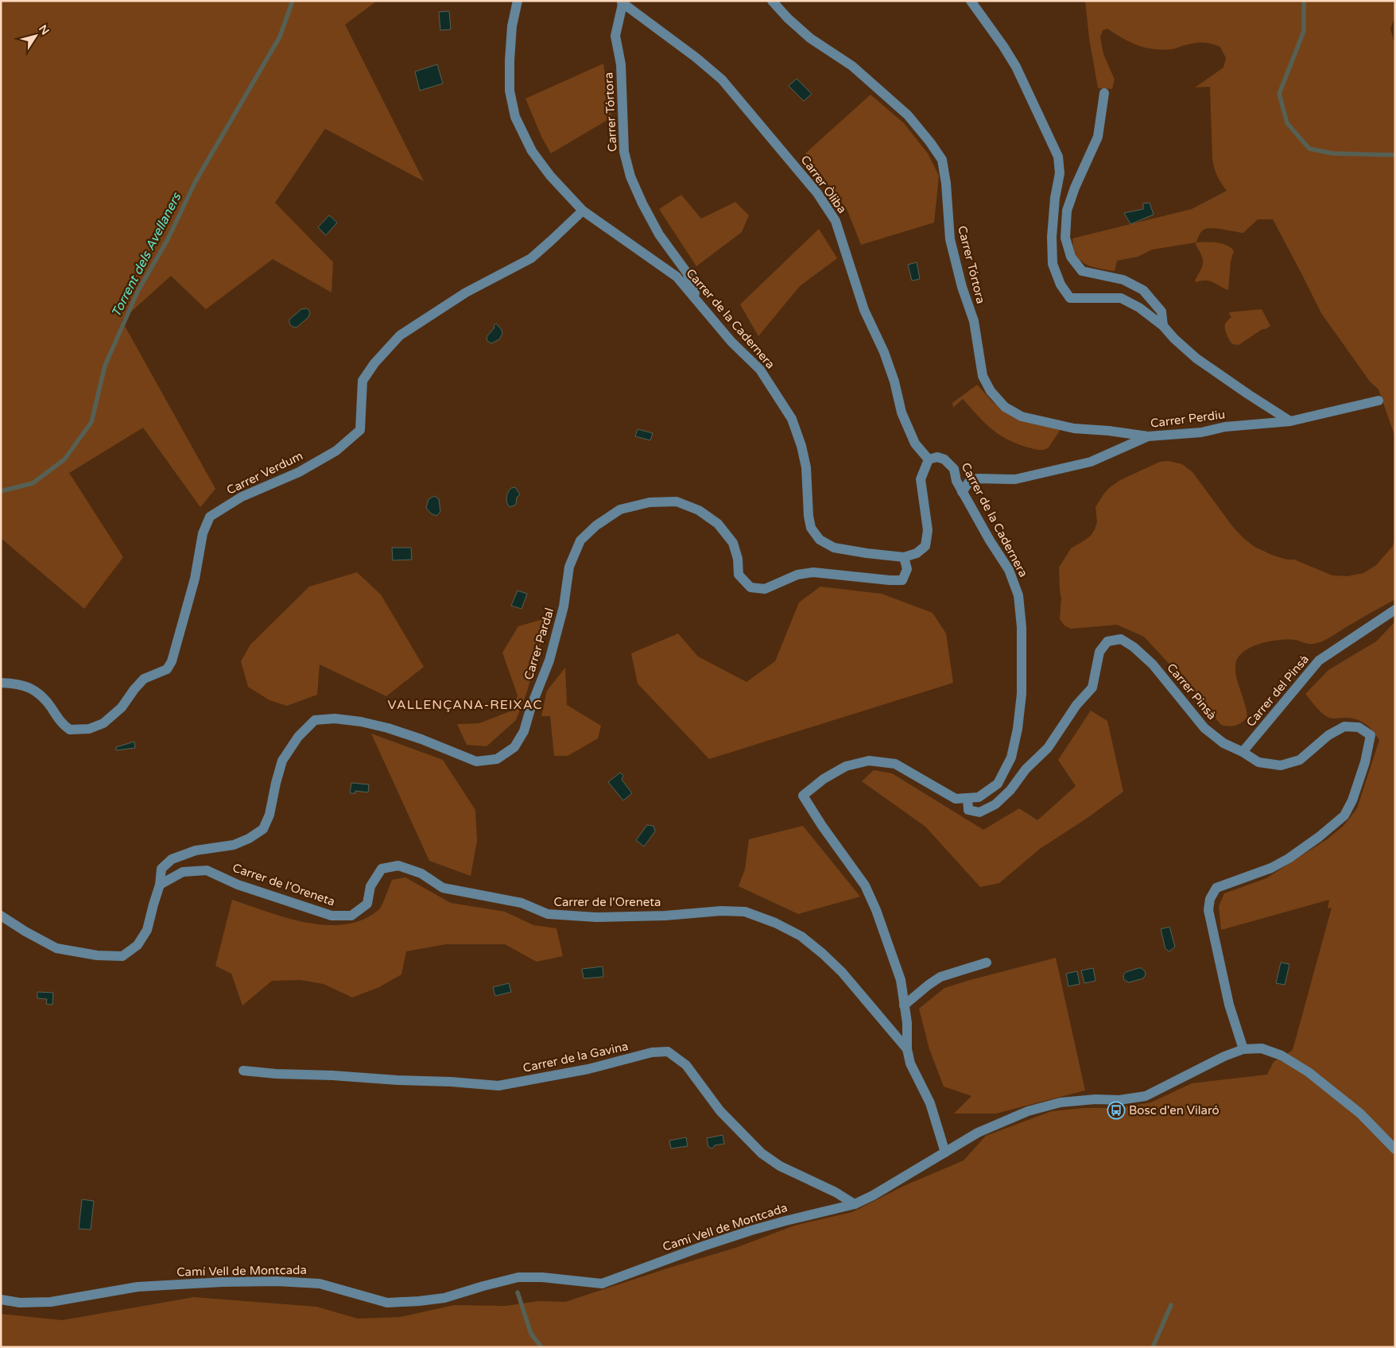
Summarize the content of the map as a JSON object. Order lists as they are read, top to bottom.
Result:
{
  "streets": {
    "street": [
      "Carrer Tórtora",
      "Carrer Òliba",
      "Carrer de la Cadernera",
      "Carrer Perdiu",
      "Carrer Verdum",
      "Carrer Pardal",
      "Carrer del Pinsà",
      "Carrer Pinsà",
      "Carrer de l'Oreneta",
      "Carrer de la Gavina",
      "Camí Vell de Montcada"
    ]
  },
  "crossings": [
    ["Carrer Tórtora", "Carrer Òliba"],
    ["Carrer Tórtora", "Carrer de la Cadernera"],
    ["Carrer Tórtora", "Carrer Perdiu"],
    ["Carrer Òliba", "Carrer de la Cadernera"],
    ["Carrer de la Cadernera", "Carrer Perdiu"],
    ["Carrer de la Cadernera", "Carrer Verdum"],
    ["Carrer de la Cadernera", "Carrer Pardal"],
    ["Carrer de la Cadernera", "Carrer Pinsà"],
    ["Carrer de la Cadernera", "Carrer de l'Oreneta"],
    ["Carrer de la Cadernera", "Camí Vell de Montcada"],
    ["Carrer Pardal", "Carrer de l'Oreneta"],
    ["Carrer del Pinsà", "Carrer Pinsà"],
    ["Carrer Pinsà", "Camí Vell de Montcada"],
    ["Carrer de la Gavina", "Camí Vell de Montcada"]
  ],
  "districts": ["VALLENÇANA-REIXAC"],
  "water": ["Torrent dels Avellaners"],
  "places": {
    "bus stop": ["Bosc d'en Vilaró"]
  },
  "north": "top right"
}
